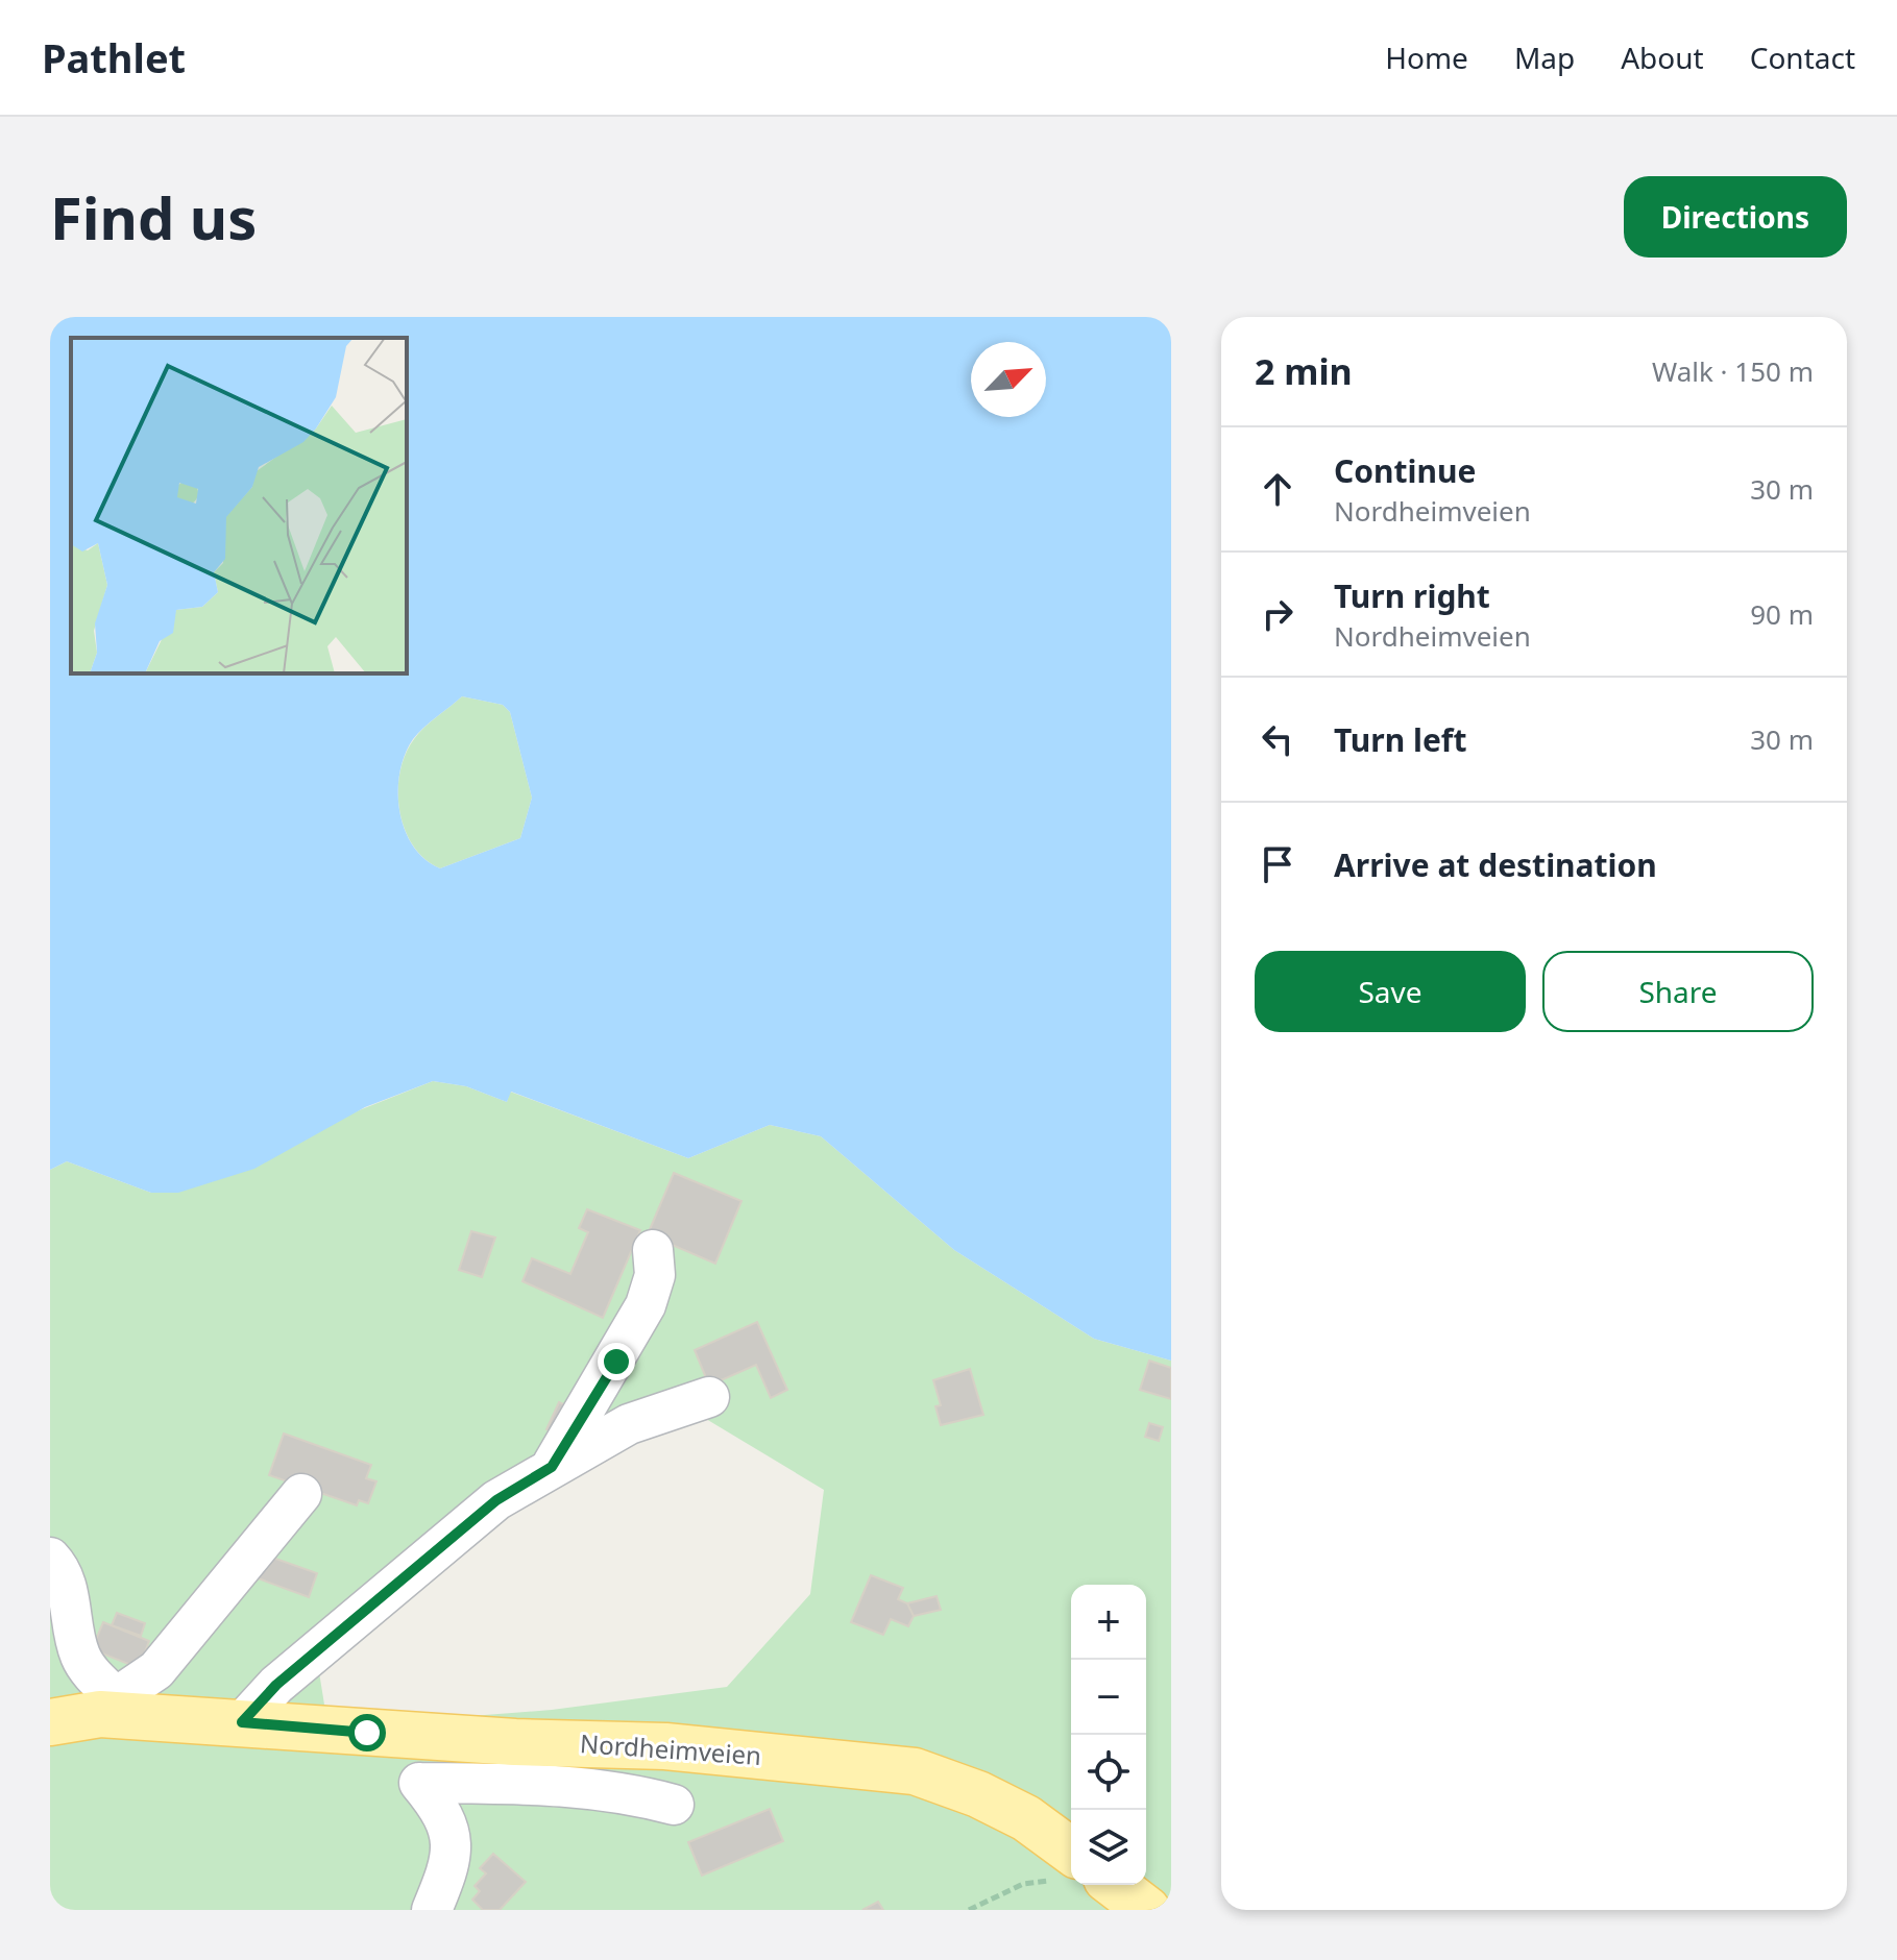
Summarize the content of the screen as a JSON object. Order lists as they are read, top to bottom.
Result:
{
  "streets": {
    "main road": ["Nordheimveien"]
  },
  "north": "top right",
  "page": {
    "header": "Pathlet",
    "nav": [
      "Home",
      "Map",
      "About",
      "Contact"
    ],
    "buttons": [
      "Directions",
      ["Save", "Share"]
    ],
    "title": "Find us",
    "heading": ["2 min", "Walk · 150 m"],
    "list": [
      ["Continue", "Nordheimveien", "30 m"],
      ["Turn right", "Nordheimveien", "90 m"],
      ["Turn left", "30 m"],
      "Arrive at destination"
    ],
    "map_buttons": ["+", "−"]
  }
}
